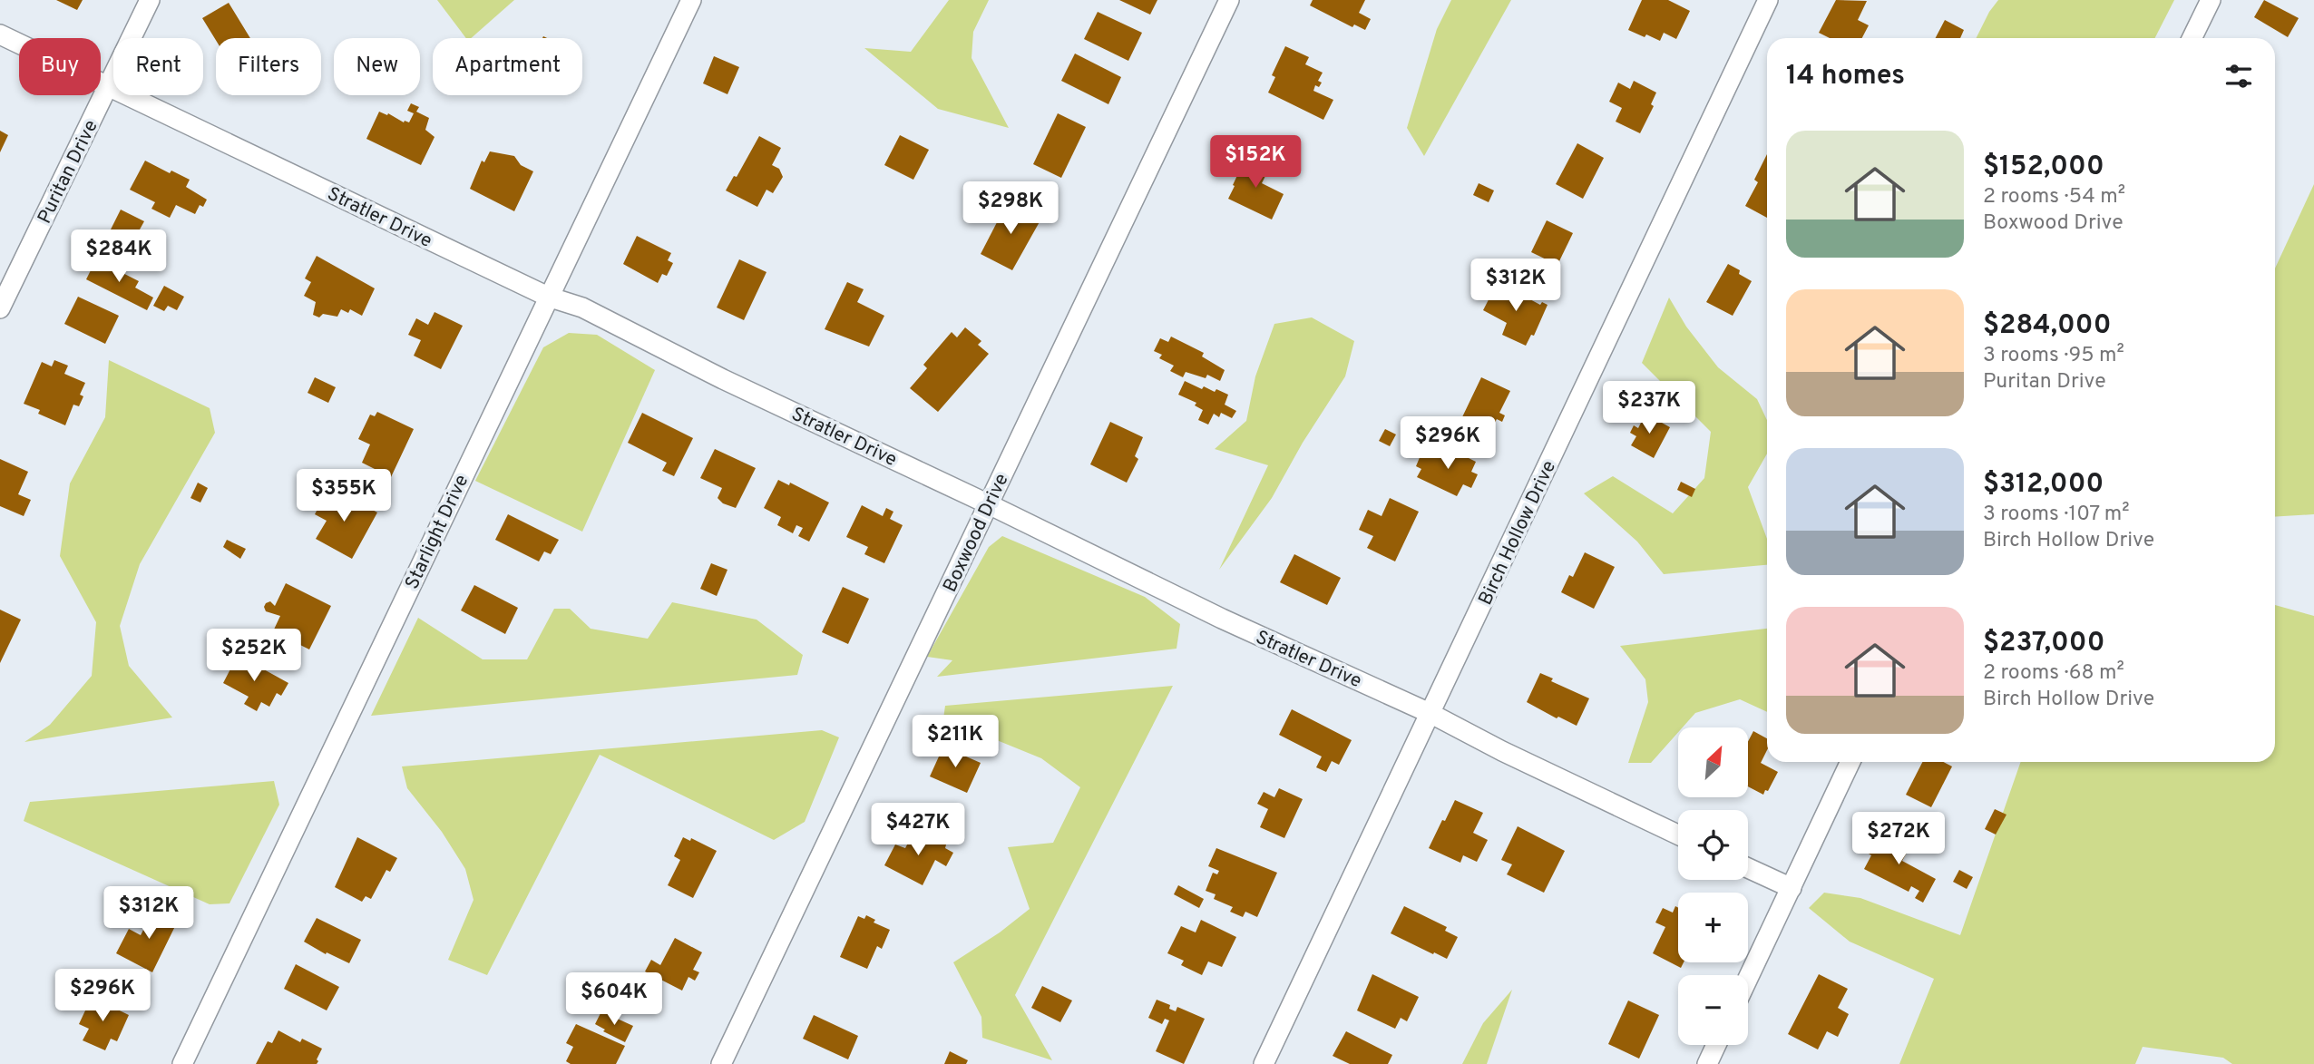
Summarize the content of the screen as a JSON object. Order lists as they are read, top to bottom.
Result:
{
  "streets": {
    "street": [
      "Puritan Drive",
      "Stratler Drive",
      "Starlight Drive",
      "Boxwood Drive",
      "Birch Hollow Drive"
    ]
  },
  "crossings": [
    ["Puritan Drive", "Stratler Drive"],
    ["Stratler Drive", "Starlight Drive"],
    ["Stratler Drive", "Boxwood Drive"],
    ["Stratler Drive", "Birch Hollow Drive"]
  ],
  "north": "top right",
  "page": {
    "chip": [
      "Buy",
      "Rent",
      "Filters",
      "New",
      "Apartment"
    ],
    "heading": "14 homes",
    "list": [
      {
        "name": "$152,000",
        "note": "2 rooms · 54 m² · Boxwood Drive"
      },
      {
        "name": "$284,000",
        "note": "3 rooms · 95 m² · Puritan Drive"
      },
      {
        "name": "$312,000",
        "note": "3 rooms · 107 m² · Birch Hollow Drive"
      },
      {
        "name": "$237,000",
        "note": "2 rooms · 68 m² · Birch Hollow Drive"
      }
    ],
    "price": [
      "$152K",
      "$298K",
      "$284K",
      "$312K",
      "$237K",
      "$296K",
      "$355K",
      "$252K",
      "$211K",
      "$427K",
      "$272K",
      "$312K",
      "$296K",
      "$604K"
    ],
    "map_buttons": ["+", "−"]
  }
}
